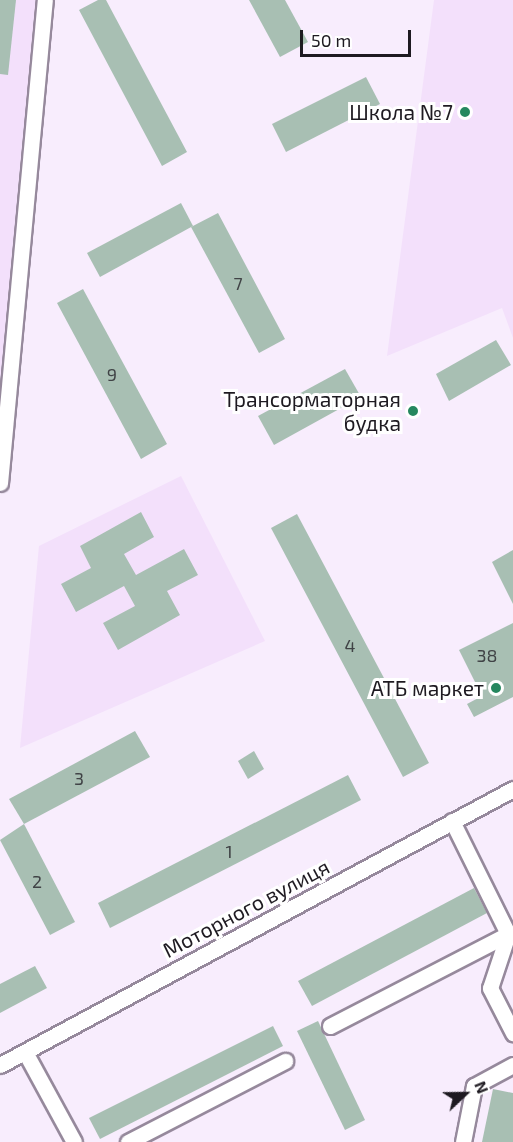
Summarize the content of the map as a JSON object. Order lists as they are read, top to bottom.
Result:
{
  "streets": {
    "street": ["Моторного вулиця"]
  },
  "places": ["Школа №7", "Трансорматорная будка", "АТБ маркет"],
  "house_numbers": [
    "7",
    "9",
    "4",
    "38",
    "3",
    "1",
    "2"
  ],
  "scale_bar": "50 m",
  "north": "right"
}
